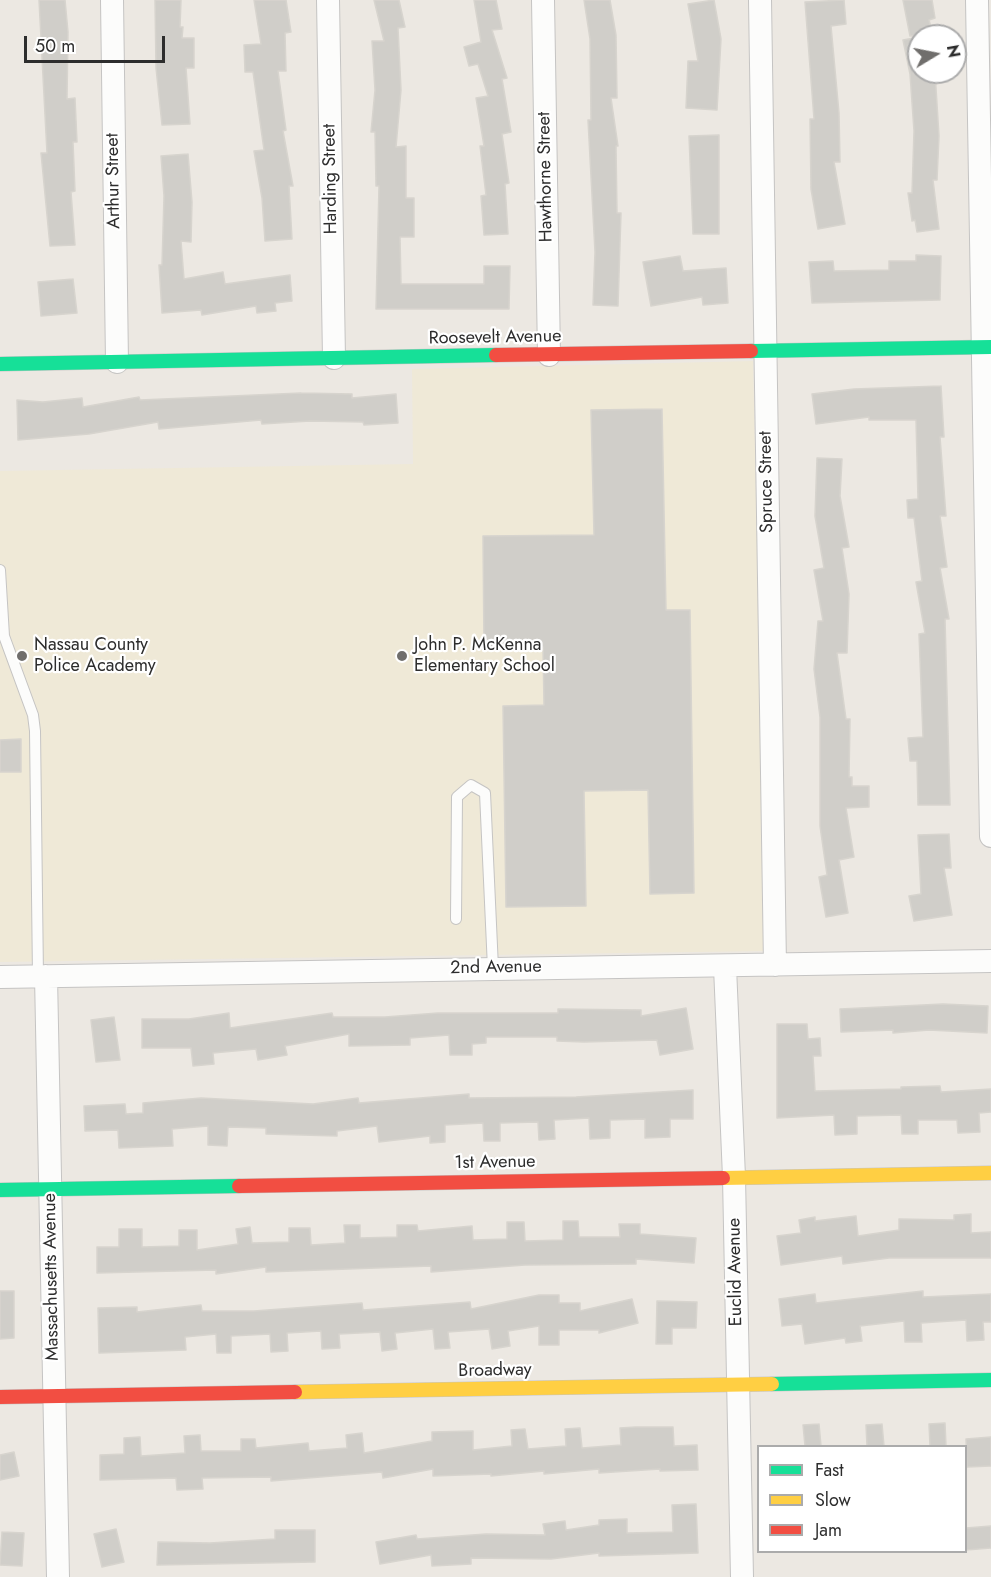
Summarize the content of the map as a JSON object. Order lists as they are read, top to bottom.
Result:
{
  "streets": {
    "street": [
      "Hawthorne Street",
      "Harding Street",
      "Arthur Street",
      "Roosevelt Avenue",
      "Spruce Street",
      "2nd Avenue",
      "1st Avenue",
      "Euclid Avenue",
      "Massachusetts Avenue",
      "Broadway"
    ]
  },
  "crossings": [
    ["Hawthorne Street", "Roosevelt Avenue"],
    ["Harding Street", "Roosevelt Avenue"],
    ["Arthur Street", "Roosevelt Avenue"],
    ["Roosevelt Avenue", "Spruce Street"],
    ["Spruce Street", "2nd Avenue"],
    ["2nd Avenue", "Euclid Avenue"],
    ["2nd Avenue", "Massachusetts Avenue"],
    ["1st Avenue", "Euclid Avenue"],
    ["1st Avenue", "Massachusetts Avenue"],
    ["Euclid Avenue", "Broadway"],
    ["Massachusetts Avenue", "Broadway"]
  ],
  "places": ["Nassau County Police Academy", "John P. McKenna Elementary School"],
  "legend": ["Fast", "Slow", "Jam"],
  "scale_bar": "50 m",
  "north": "right"
}
